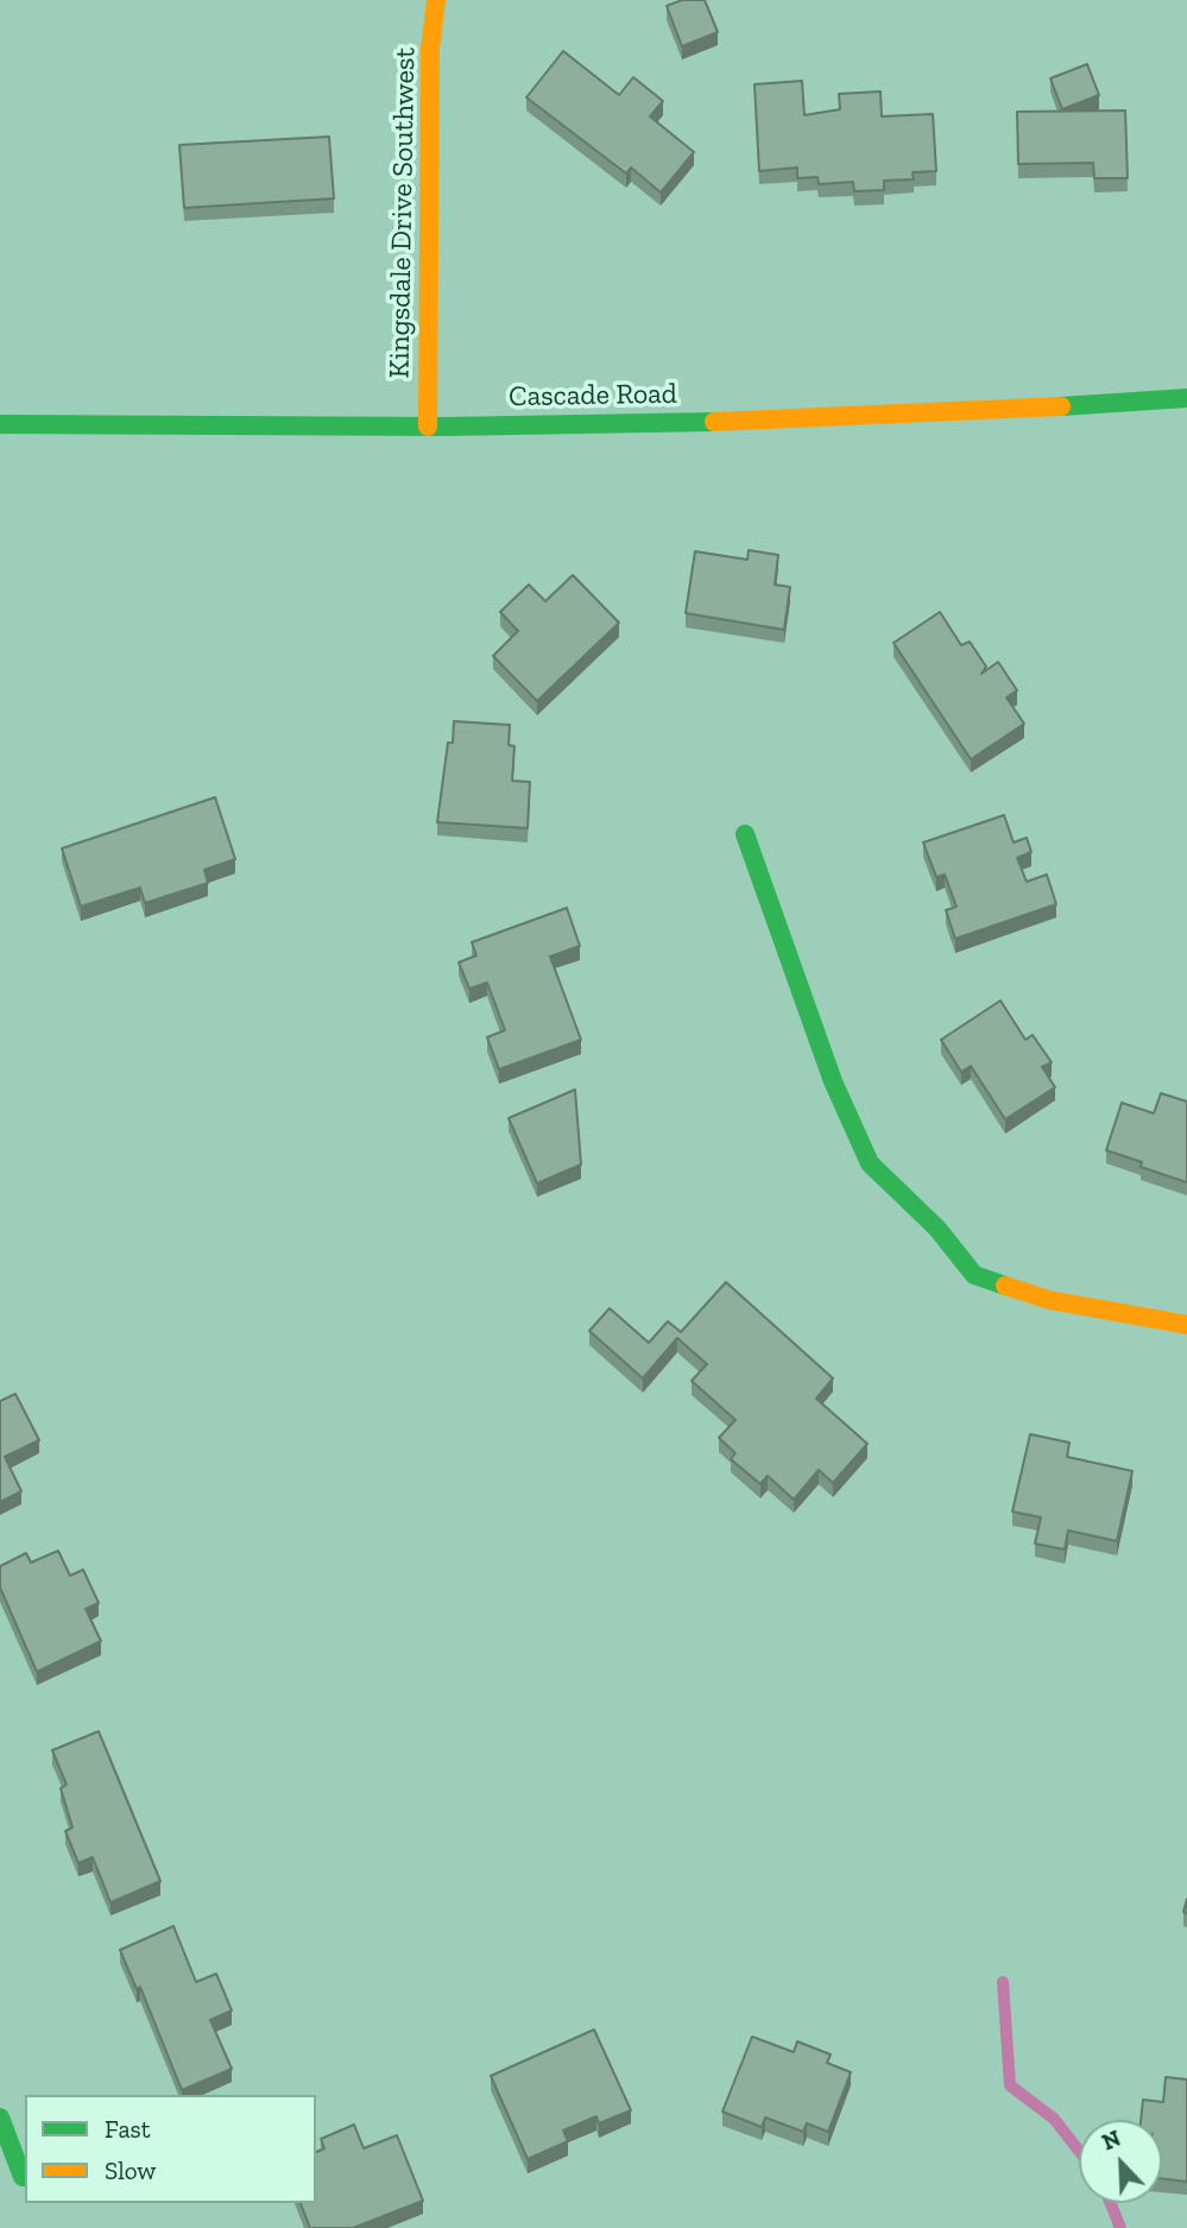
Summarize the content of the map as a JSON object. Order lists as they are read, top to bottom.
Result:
{
  "streets": {
    "street": ["Kingsdale Drive Southwest", "Cascade Road"]
  },
  "crossings": [
    ["Kingsdale Drive Southwest", "Cascade Road"]
  ],
  "legend": ["Fast", "Slow"],
  "north": "top left"
}
